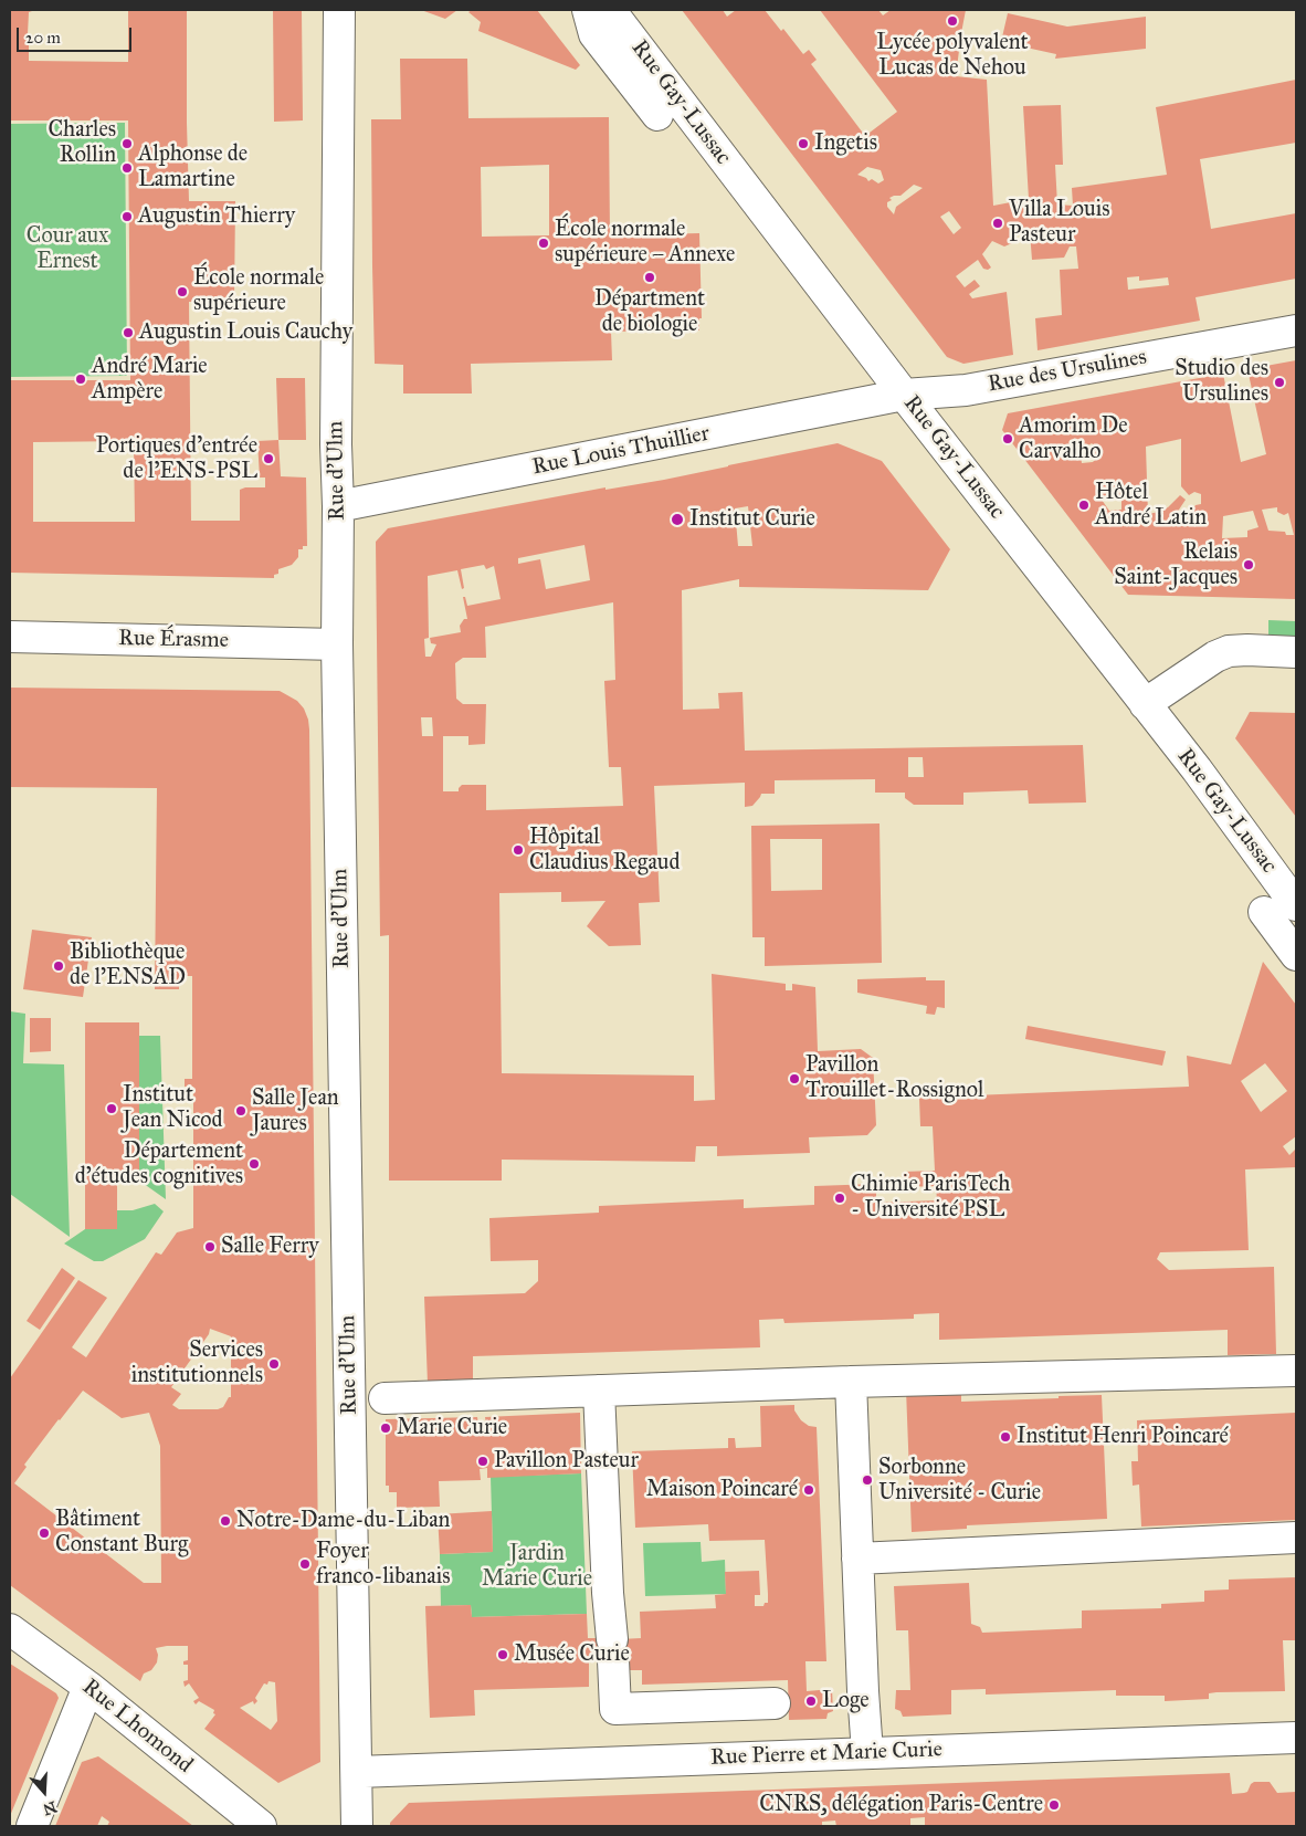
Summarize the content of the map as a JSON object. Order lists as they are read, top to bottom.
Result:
{
  "streets": {
    "street": [
      "Rue Gay-Lussac",
      "Rue des Ursulines",
      "Rue Louis Thuillier",
      "Rue d'Ulm",
      "Rue Érasme",
      "Rue Lhomond",
      "Rue Pierre et Marie Curie"
    ]
  },
  "crossings": [
    ["Rue Gay-Lussac", "Rue des Ursulines"],
    ["Rue Gay-Lussac", "Rue Louis Thuillier"],
    ["Rue des Ursulines", "Rue Louis Thuillier"],
    ["Rue Louis Thuillier", "Rue d'Ulm"],
    ["Rue d'Ulm", "Rue Érasme"],
    ["Rue d'Ulm", "Rue Pierre et Marie Curie"]
  ],
  "parks": ["Cour aux Ernest", "Jardin Marie Curie"],
  "places": [
    "Lycée polyvalent Lucas de Nehou",
    "Charles Rollin",
    "Ingetis",
    "Alphonse de Lamartine",
    "Augustin Thierry",
    "Villa Louis Pasteur",
    "École normale supérieure – Annexe",
    "Départment de biologie",
    "École normale supérieure",
    "Augustin Louis Cauchy",
    "André Marie Ampère",
    "Studio des Ursulines",
    "Amorim De Carvalho",
    "Portiques d'entrée de l'ENS-PSL",
    "Hôtel André Latin",
    "Institut Curie",
    "Relais Saint-Jacques",
    "Hôpital Claudius Regaud",
    "Bibliothèque de l'ENSAD",
    "Pavillon Trouillet-Rossignol",
    "Institut Jean Nicod",
    "Salle Jean Jaures",
    "Département d'études cognitives",
    "Chimie ParisTech - Université PSL",
    "Salle Ferry",
    "Services institutionnels",
    "Marie Curie",
    "Institut Henri Poincaré",
    "Pavillon Pasteur",
    "Sorbonne Université - Curie",
    "Maison Poincaré",
    "Notre-Dame-du-Liban",
    "Bâtiment Constant Burg",
    "Foyer franco-libanais",
    "Musée Curie",
    "Loge",
    "CNRS, délégation Paris-Centre"
  ],
  "scale_bar": "20 m",
  "north": "bottom"
}
